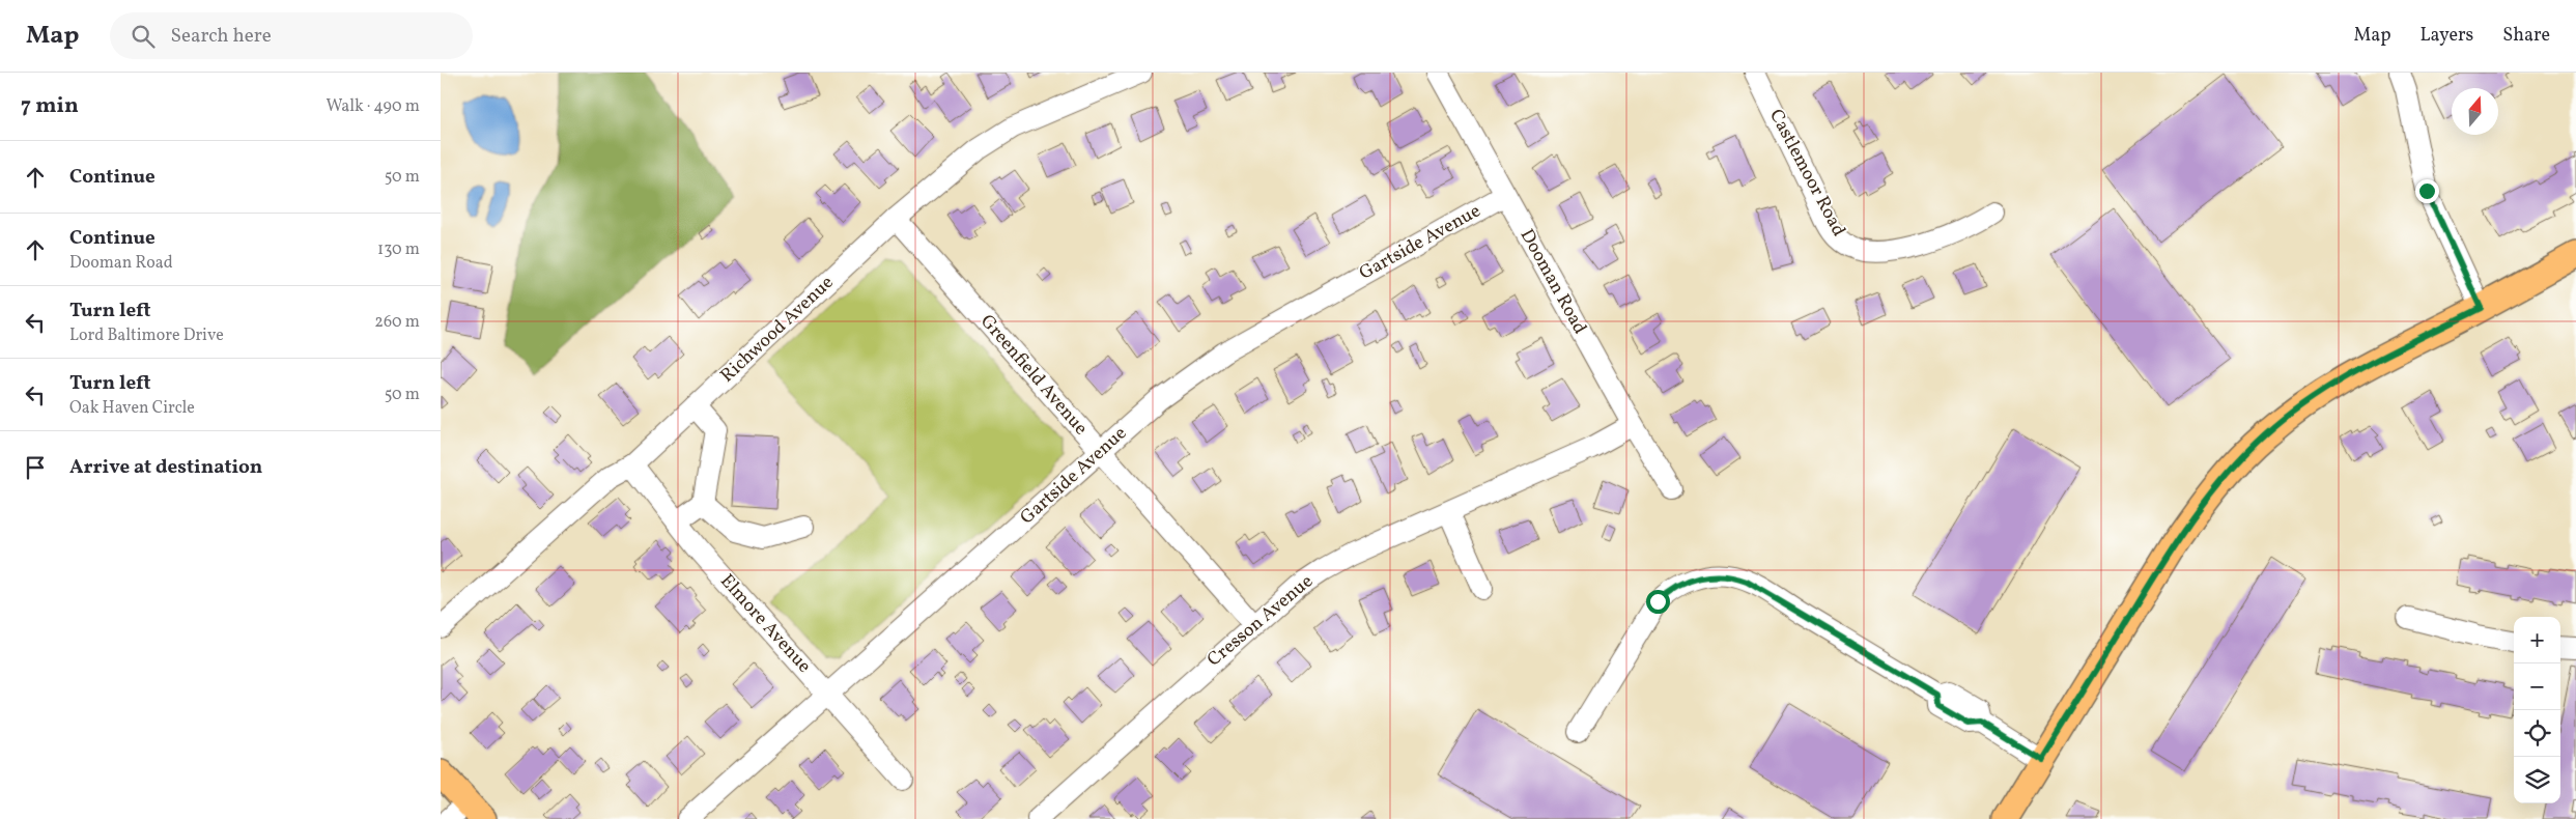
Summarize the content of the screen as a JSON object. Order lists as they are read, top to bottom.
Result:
{
  "streets": {
    "street": [
      "Castlemoor Road",
      "Gartside Avenue",
      "Dooman Road",
      "Richwood Avenue",
      "Greenfield Avenue",
      "Cresson Avenue",
      "Elmore Avenue"
    ]
  },
  "crossings": [
    ["Gartside Avenue", "Dooman Road"],
    ["Gartside Avenue", "Greenfield Avenue"],
    ["Gartside Avenue", "Elmore Avenue"],
    ["Dooman Road", "Cresson Avenue"],
    ["Richwood Avenue", "Greenfield Avenue"],
    ["Richwood Avenue", "Elmore Avenue"],
    ["Greenfield Avenue", "Cresson Avenue"]
  ],
  "north": "top",
  "page": {
    "header": "Map",
    "search": "Search here",
    "nav": ["Map", "Layers", "Share"],
    "heading": ["7 min", "Walk · 490 m"],
    "list": [
      ["Continue", "50 m"],
      ["Continue", "Dooman Road", "130 m"],
      ["Turn left", "Lord Baltimore Drive", "260 m"],
      ["Turn left", "Oak Haven Circle", "50 m"],
      "Arrive at destination"
    ],
    "map_buttons": ["+", "−"]
  }
}
